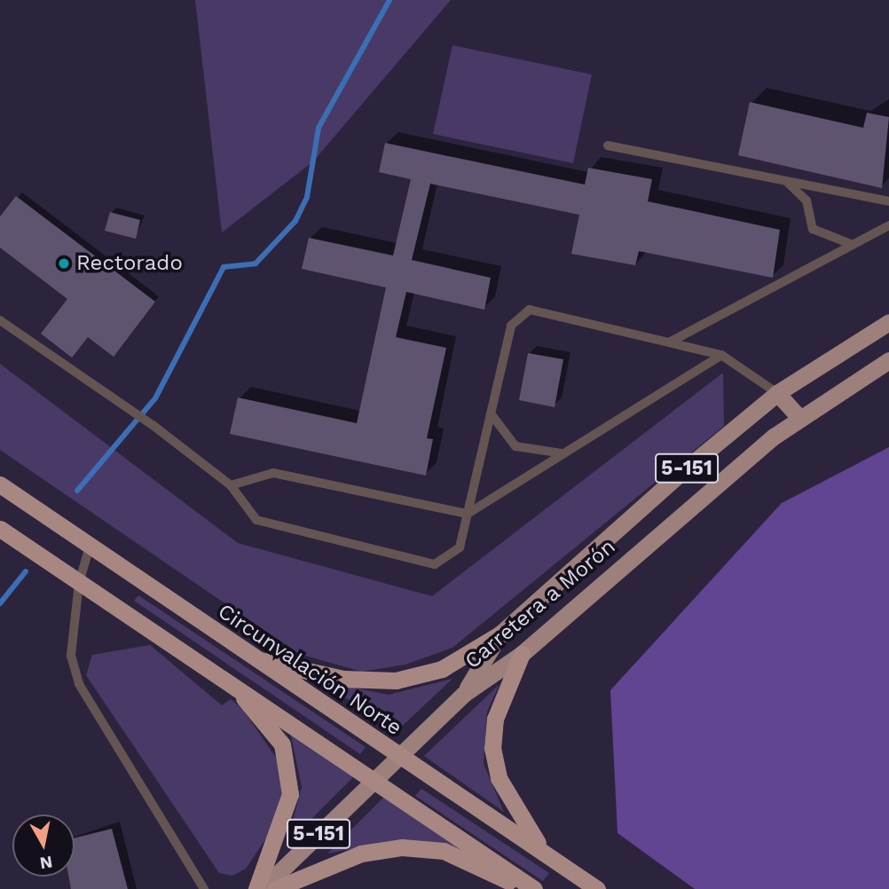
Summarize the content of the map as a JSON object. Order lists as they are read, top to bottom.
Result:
{
  "streets": {
    "highway": ["Circunvalación Norte"],
    "main road": ["5-151", "Carretera a Morón"]
  },
  "crossings": [
    ["5-151", "Carretera a Morón"],
    ["5-151", "Circunvalación Norte"]
  ],
  "places": ["Rectorado"],
  "north": "bottom"
}
